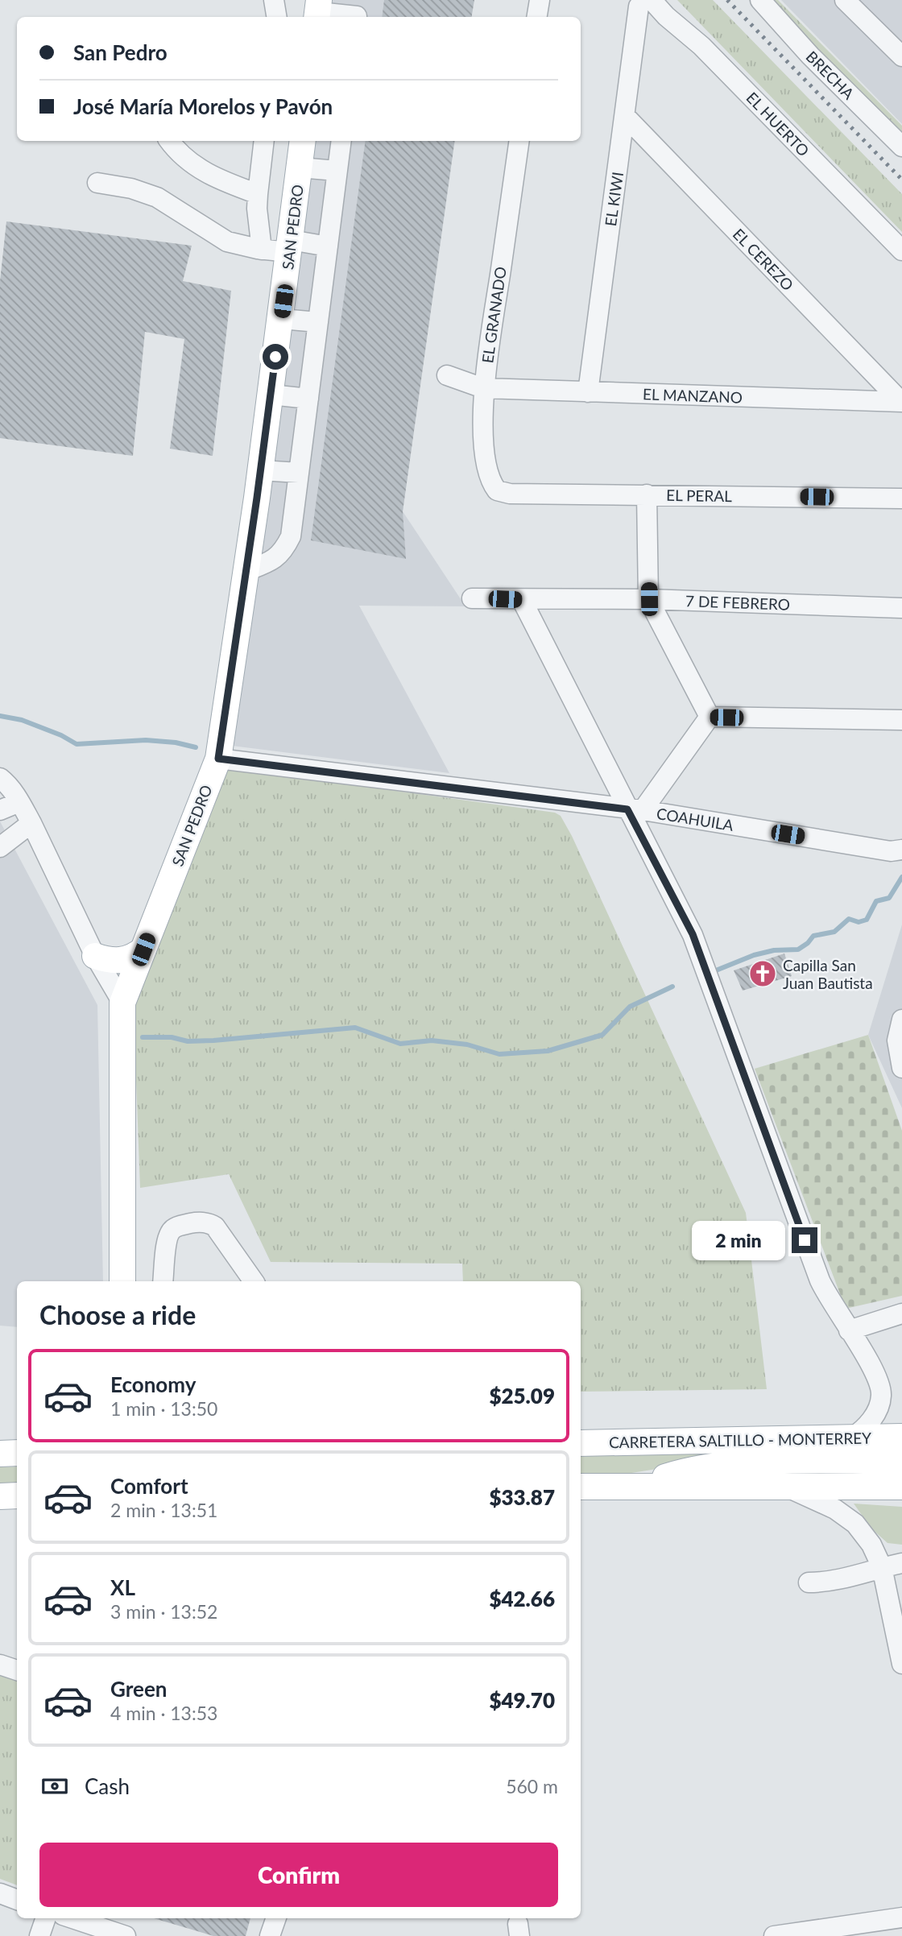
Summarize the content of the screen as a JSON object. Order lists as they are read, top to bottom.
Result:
{
  "streets": {
    "main road": ["SAN PEDRO", "CARRETERA SALTILLO - MONTERREY"],
    "street": [
      "BRECHA",
      "EL HUERTO",
      "EL KIWI",
      "EL CEREZO",
      "EL GRANADO",
      "EL MANZANO",
      "EL PERAL",
      "7 DE FEBRERO",
      "COAHUILA"
    ]
  },
  "crossings": [
    ["EL HUERTO", "EL KIWI"],
    ["EL KIWI", "EL CEREZO"],
    ["EL KIWI", "EL MANZANO"],
    ["SAN PEDRO", "COAHUILA"],
    ["EL CEREZO", "EL MANZANO"],
    ["EL GRANADO", "EL MANZANO"],
    ["EL GRANADO", "EL PERAL"]
  ],
  "places": {
    "church": ["Capilla San Juan Bautista"]
  },
  "page": {
    "banner": ["San Pedro", "José María Morelos y Pavón"],
    "bubble": "2 min",
    "heading": "Choose a ride",
    "list": [
      {
        "name": "Economy",
        "note": "1 min · 13:50",
        "value": "$25.09"
      },
      {
        "name": "Comfort",
        "note": "2 min · 13:51",
        "value": "$33.87"
      },
      {
        "name": "XL",
        "note": "3 min · 13:52",
        "value": "$42.66"
      },
      {
        "name": "Green",
        "note": "4 min · 13:53",
        "value": "$49.70"
      }
    ],
    "pay": ["Cash", "560 m"],
    "buttons": "Confirm"
  }
}
